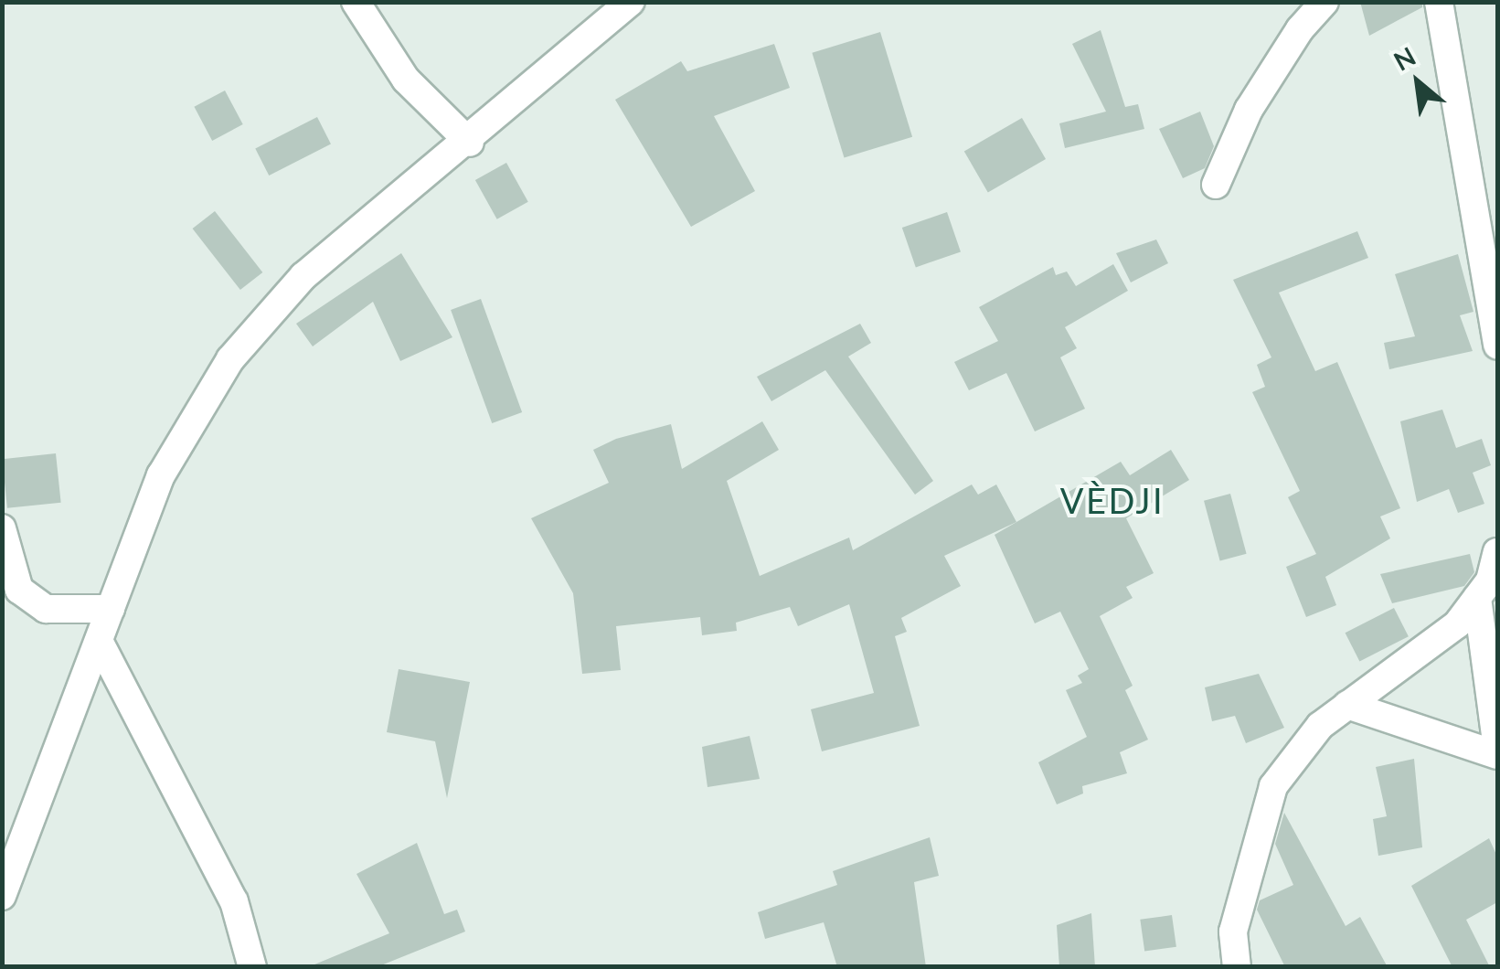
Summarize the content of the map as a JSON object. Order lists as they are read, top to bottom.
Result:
{
  "districts": ["VÈDJI"],
  "north": "top left"
}
